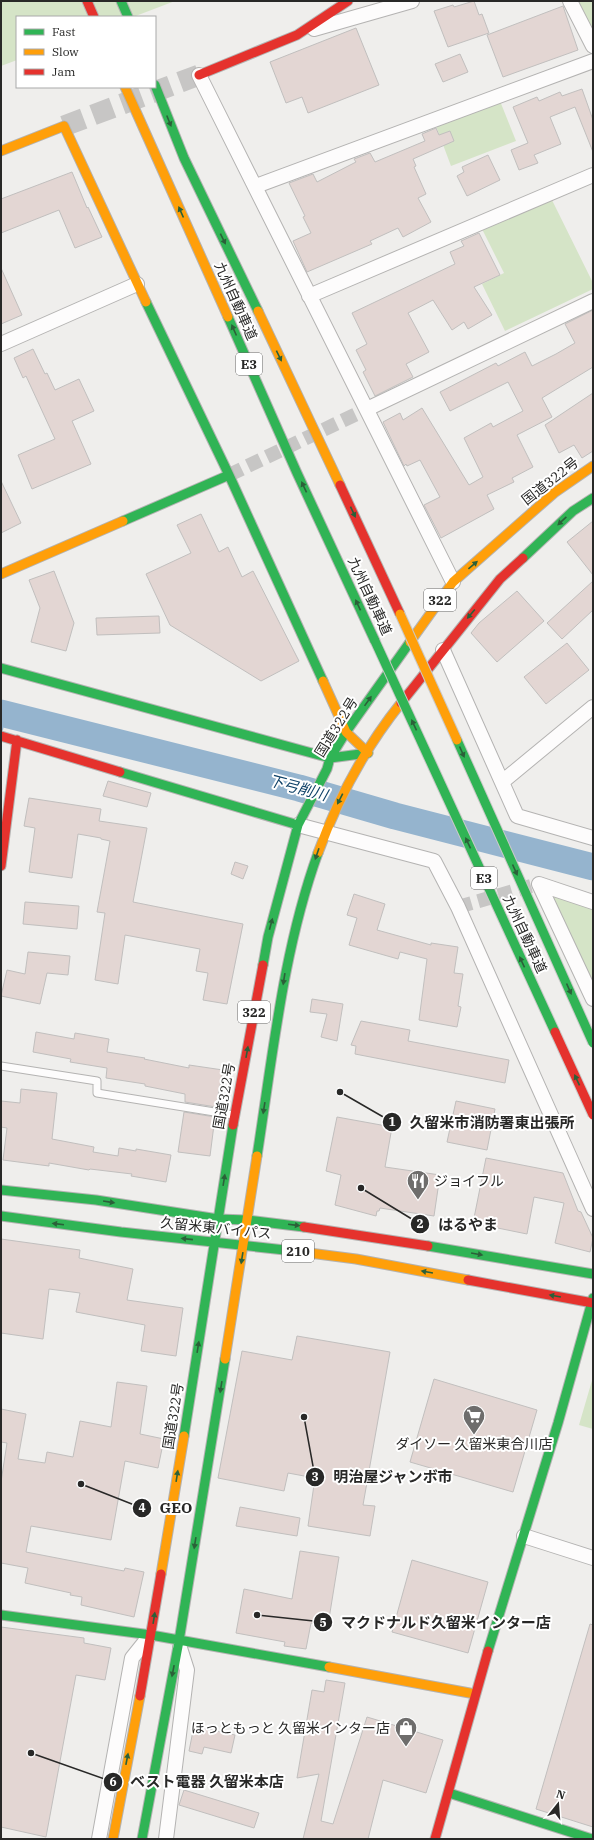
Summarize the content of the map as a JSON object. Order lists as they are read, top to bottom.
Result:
{
  "streets": {
    "main road": [
      "九州自動車道",
      "E3",
      "国道322号",
      "322",
      "久留米東バイパス",
      "210"
    ]
  },
  "crossings": [
    ["国道322号", "久留米東バイパス"],
    ["322", "久留米東バイパス"]
  ],
  "water": ["下弓削川"],
  "places": {
    "other": [
      "久留米市消防署東出張所",
      "はるやま",
      "明治屋ジャンボ市",
      "GEO",
      "マクドナルド久留米インター店",
      "ベスト電器 久留米本店"
    ],
    "restaurant": ["ジョイフル"],
    "supermarket": ["ダイソー 久留米東合川店"],
    "shop": ["ほっともっと 久留米インター店"]
  },
  "legend": ["Fast", "Slow", "Jam"],
  "north": "top"
}
